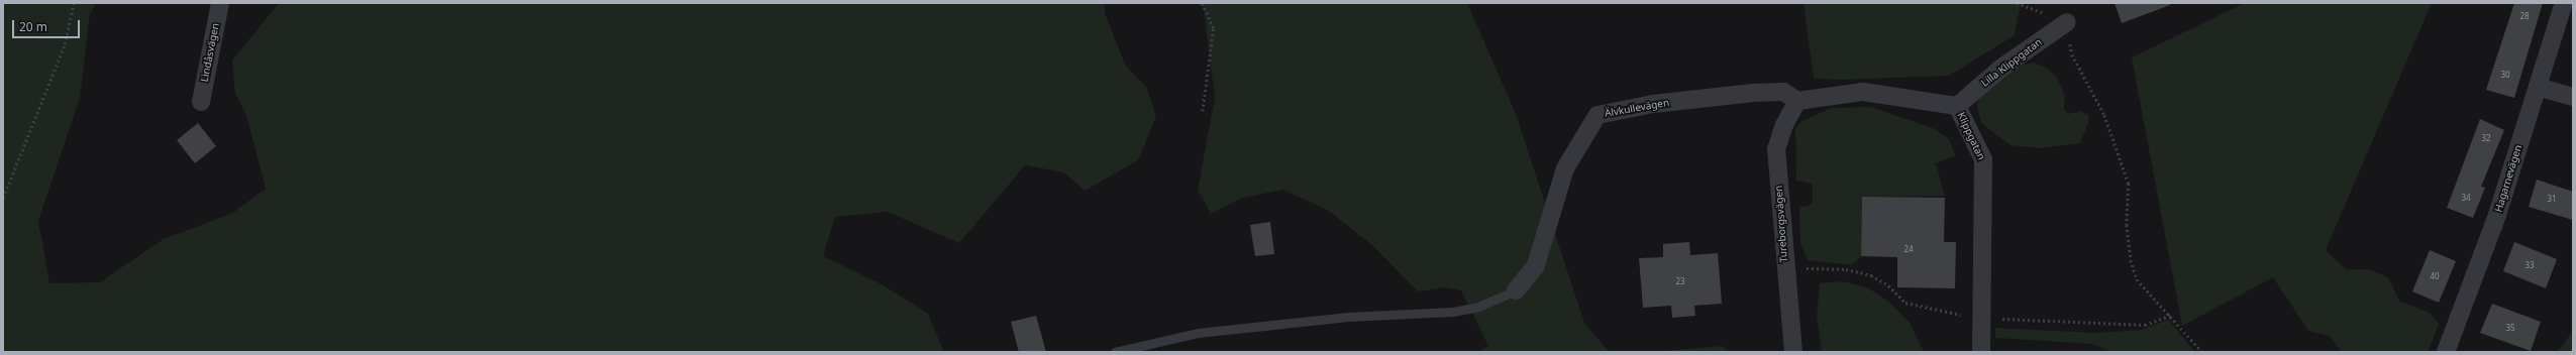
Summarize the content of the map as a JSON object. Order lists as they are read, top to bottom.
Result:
{
  "streets": {
    "street": [
      "Lindåsvägen",
      "Lilla Klippgatan",
      "Älvkullevägen",
      "Klippgatan",
      "Hagarnevägen",
      "Tureborgsvägen"
    ]
  },
  "crossings": [
    ["Lilla Klippgatan", "Klippgatan"],
    ["Älvkullevägen", "Klippgatan"],
    ["Älvkullevägen", "Tureborgsvägen"],
    ["Klippgatan", "Tureborgsvägen"]
  ],
  "house_numbers": [
    "28",
    "30",
    "32",
    "34",
    "31",
    "24",
    "33",
    "40",
    "23",
    "35"
  ],
  "scale_bar": "20 m"
}
